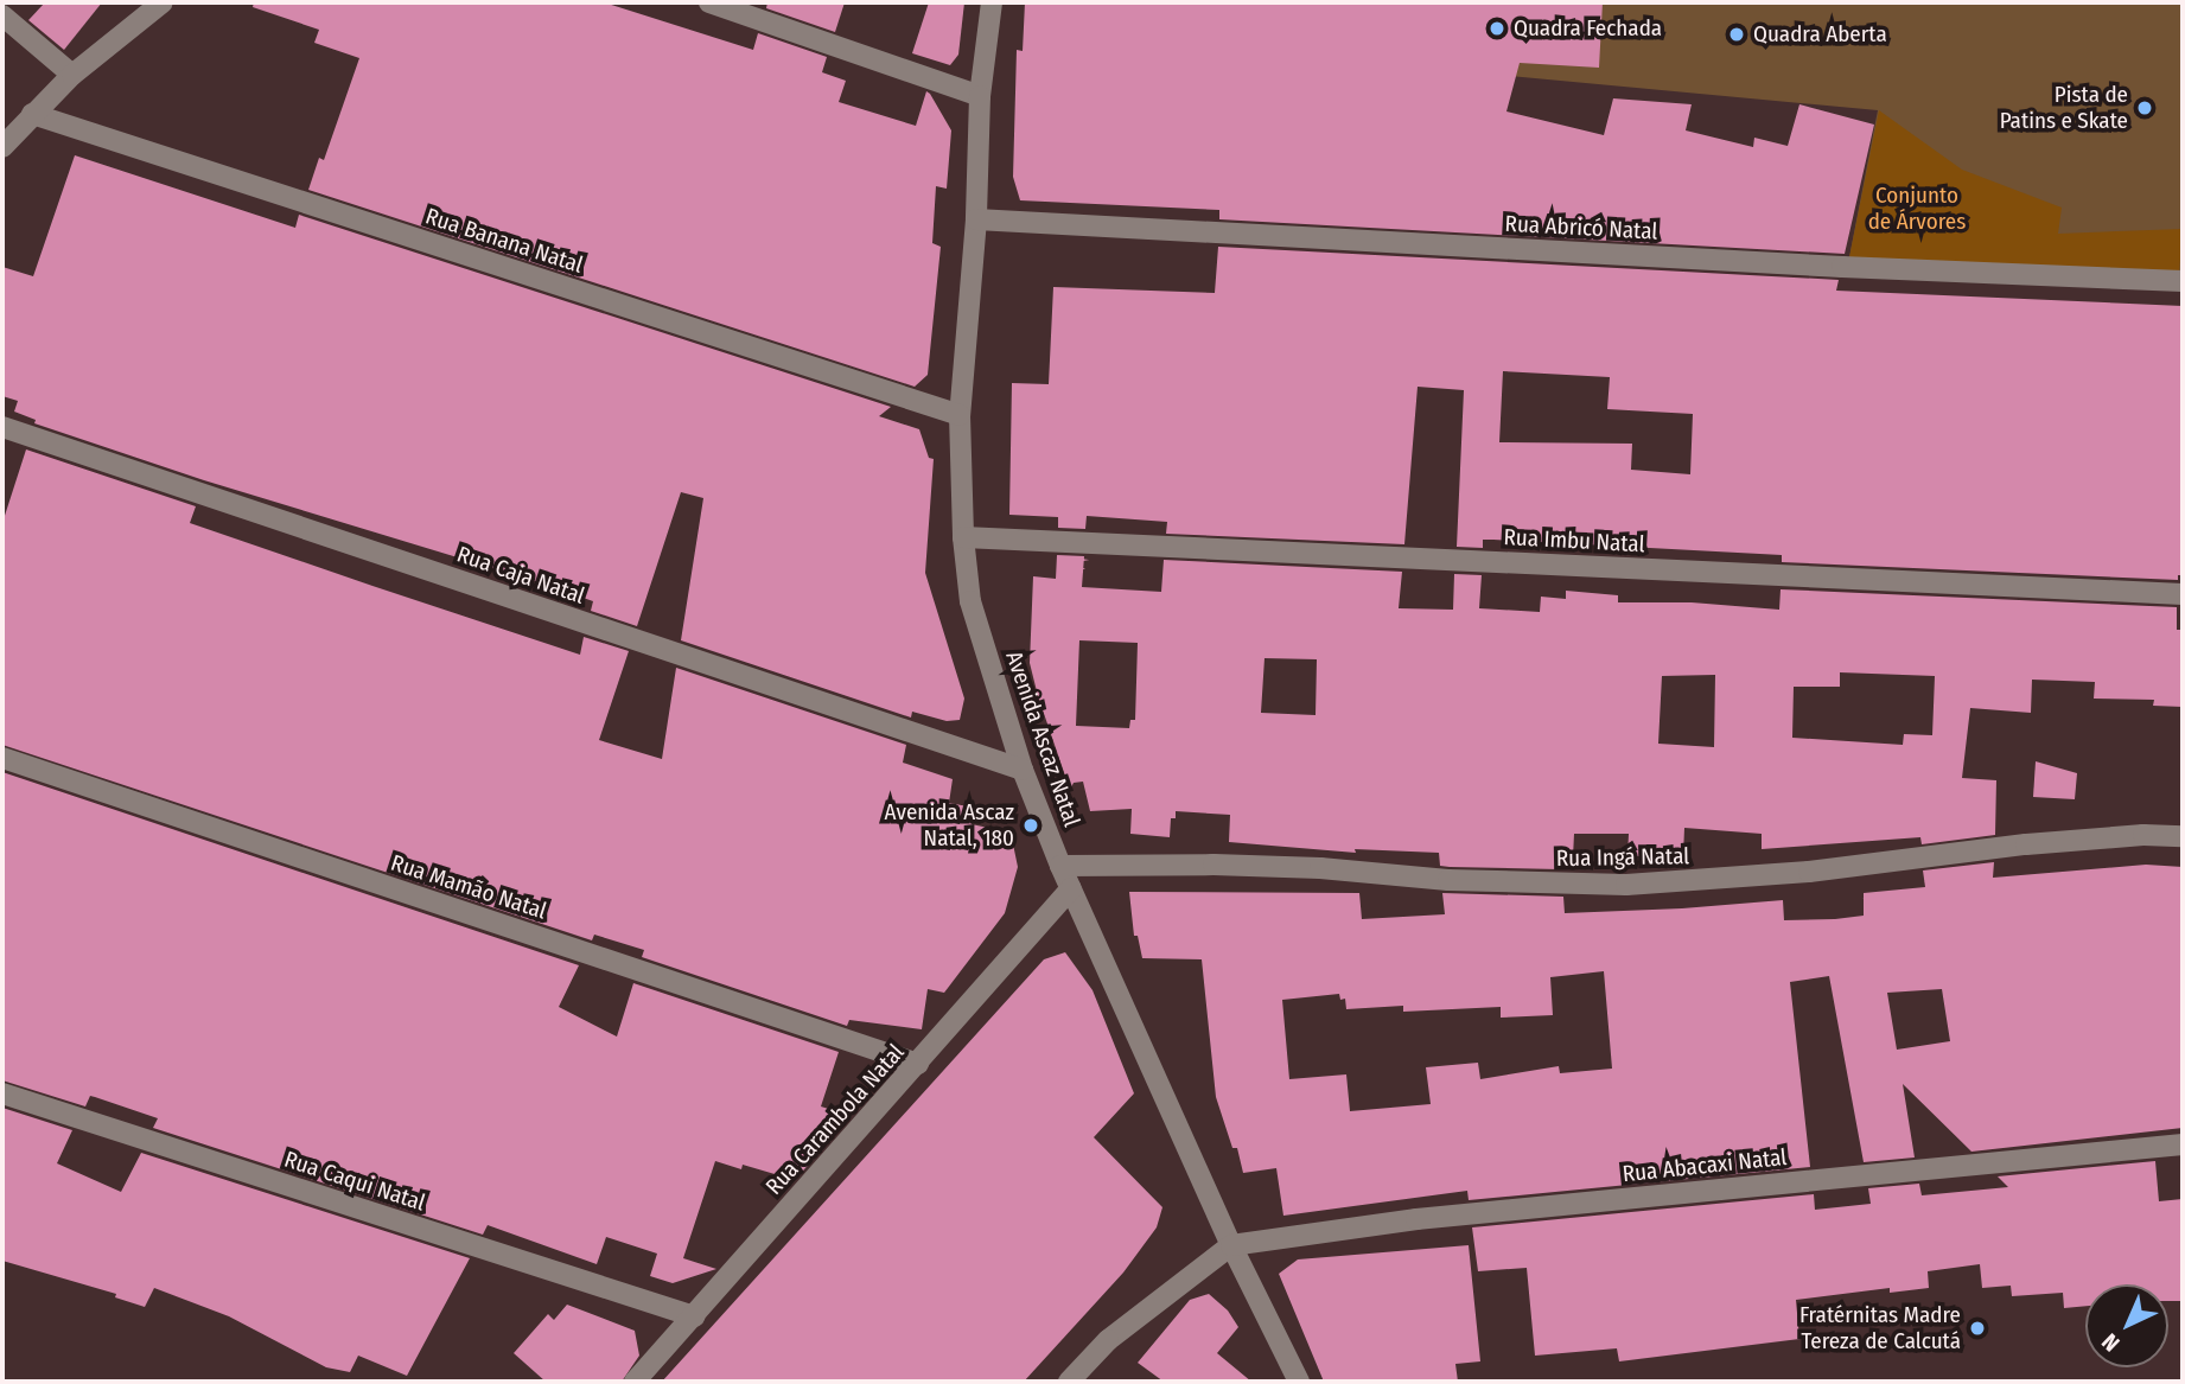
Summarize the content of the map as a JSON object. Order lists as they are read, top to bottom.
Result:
{
  "streets": {
    "street": [
      "Rua Abricó Natal",
      "Rua Banana Natal",
      "Rua Imbu Natal",
      "Rua Caja Natal",
      "Avenida Ascaz Natal",
      "Rua Ingá Natal",
      "Rua Mamão Natal",
      "Rua Carambola Natal",
      "Rua Abacaxi Natal",
      "Rua Caqui Natal"
    ]
  },
  "crossings": [
    ["Rua Abricó Natal", "Avenida Ascaz Natal"],
    ["Rua Banana Natal", "Avenida Ascaz Natal"],
    ["Rua Imbu Natal", "Avenida Ascaz Natal"],
    ["Rua Caja Natal", "Avenida Ascaz Natal"],
    ["Avenida Ascaz Natal", "Rua Ingá Natal"],
    ["Avenida Ascaz Natal", "Rua Carambola Natal"],
    ["Avenida Ascaz Natal", "Rua Abacaxi Natal"],
    ["Rua Mamão Natal", "Rua Carambola Natal"],
    ["Rua Carambola Natal", "Rua Caqui Natal"]
  ],
  "parks": ["Conjunto de Árvores"],
  "places": [
    "Quadra Fechada",
    "Quadra Aberta",
    "Pista de Patins e Skate",
    "Avenida Ascaz Natal, 180",
    "Fratérnitas Madre Tereza de Calcutá"
  ],
  "north": "bottom left"
}
